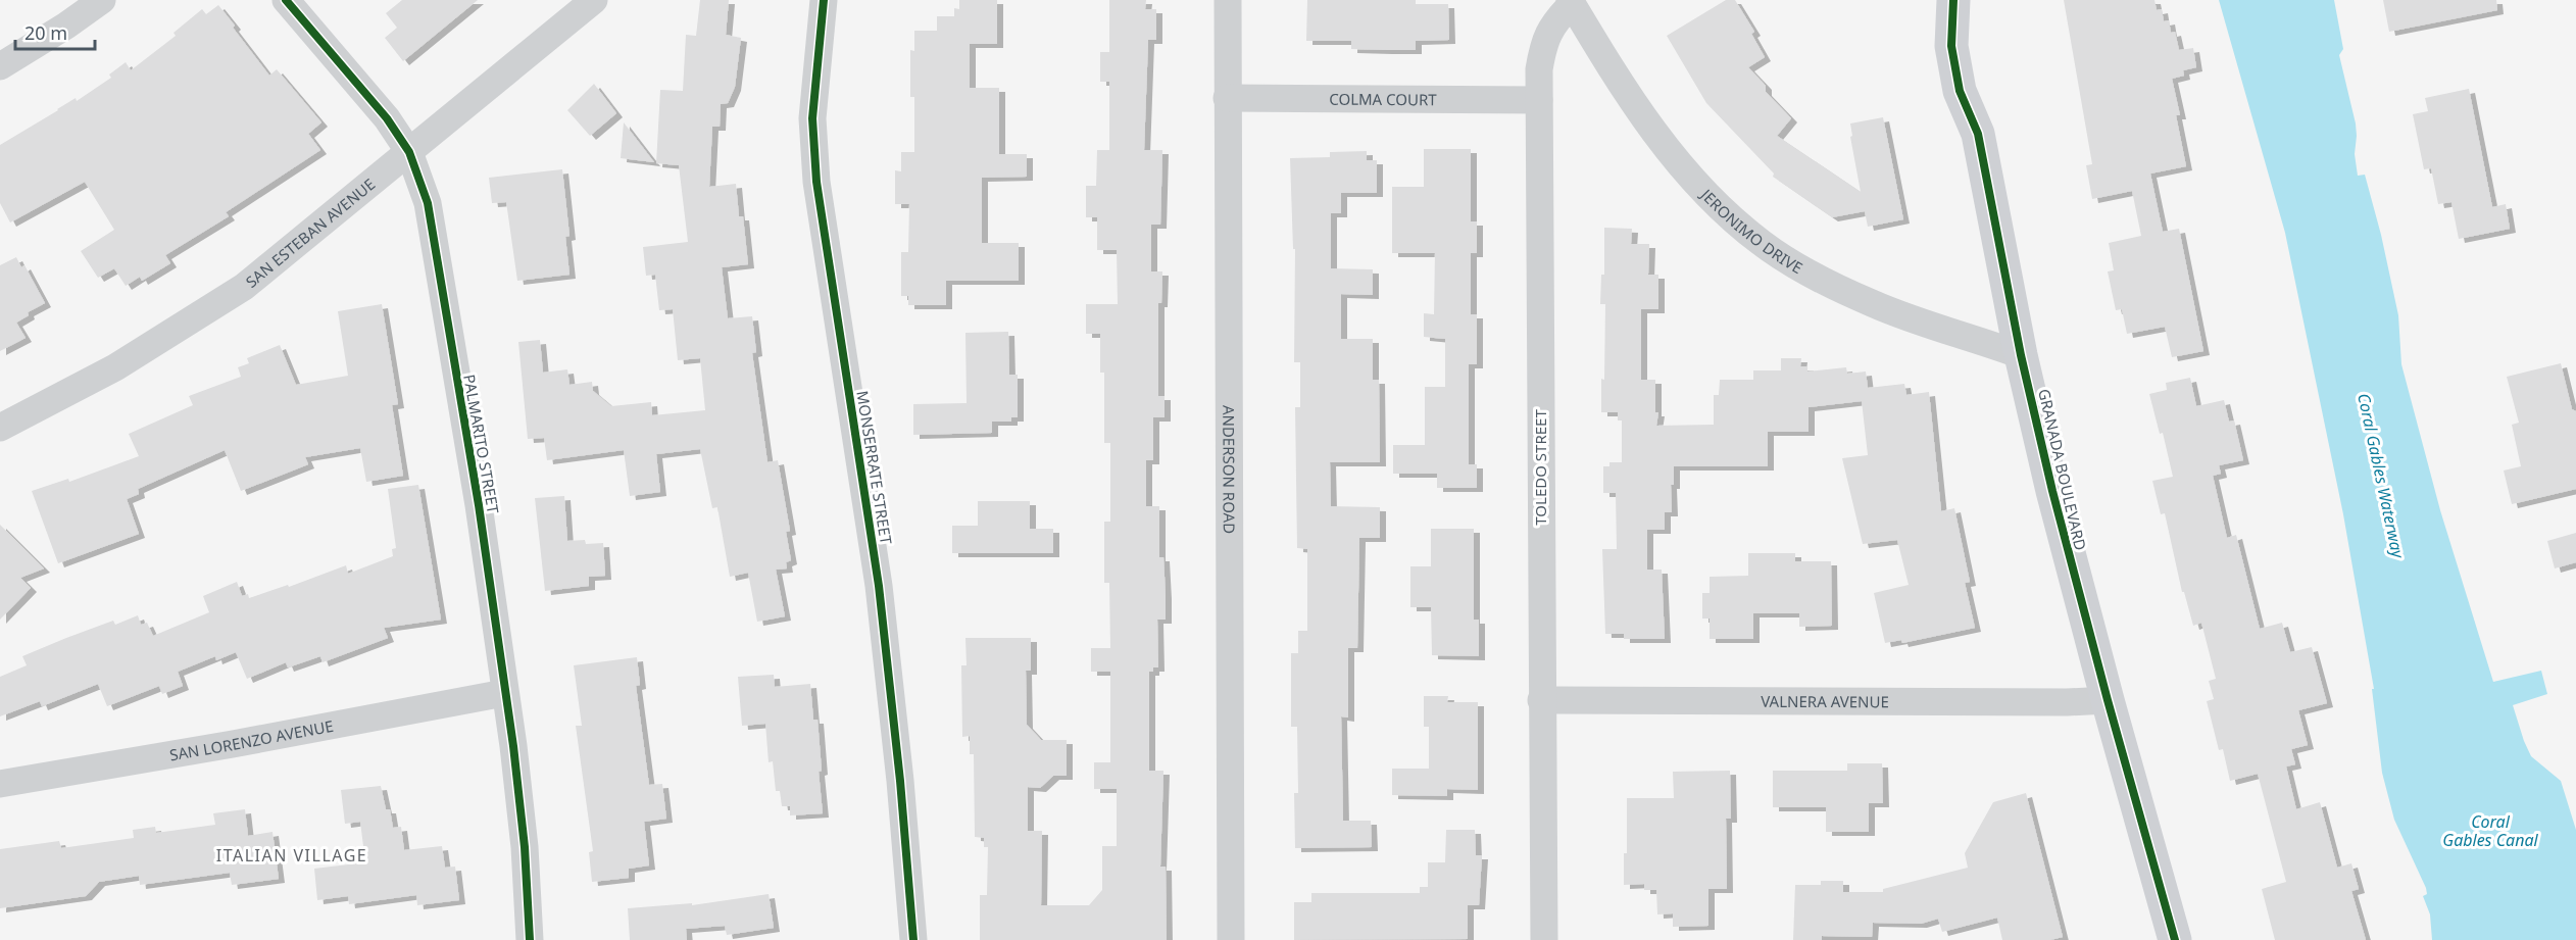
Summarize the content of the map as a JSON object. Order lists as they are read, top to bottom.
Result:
{
  "streets": {
    "street": [
      "COLMA COURT",
      "JERONIMO DRIVE",
      "SAN ESTEBAN AVENUE",
      "PALMARITO STREET",
      "MONSERRATE STREET",
      "TOLEDO STREET",
      "ANDERSON ROAD",
      "GRANADA BOULEVARD",
      "VALNERA AVENUE",
      "SAN LORENZO AVENUE"
    ]
  },
  "crossings": [
    ["COLMA COURT", "TOLEDO STREET"],
    ["COLMA COURT", "ANDERSON ROAD"],
    ["JERONIMO DRIVE", "TOLEDO STREET"],
    ["JERONIMO DRIVE", "GRANADA BOULEVARD"],
    ["SAN ESTEBAN AVENUE", "PALMARITO STREET"],
    ["PALMARITO STREET", "SAN LORENZO AVENUE"],
    ["TOLEDO STREET", "VALNERA AVENUE"],
    ["GRANADA BOULEVARD", "VALNERA AVENUE"]
  ],
  "districts": ["ITALIAN VILLAGE"],
  "water": ["Coral Gables Waterway", "Coral Gables Canal"],
  "scale_bar": "20 m"
}
